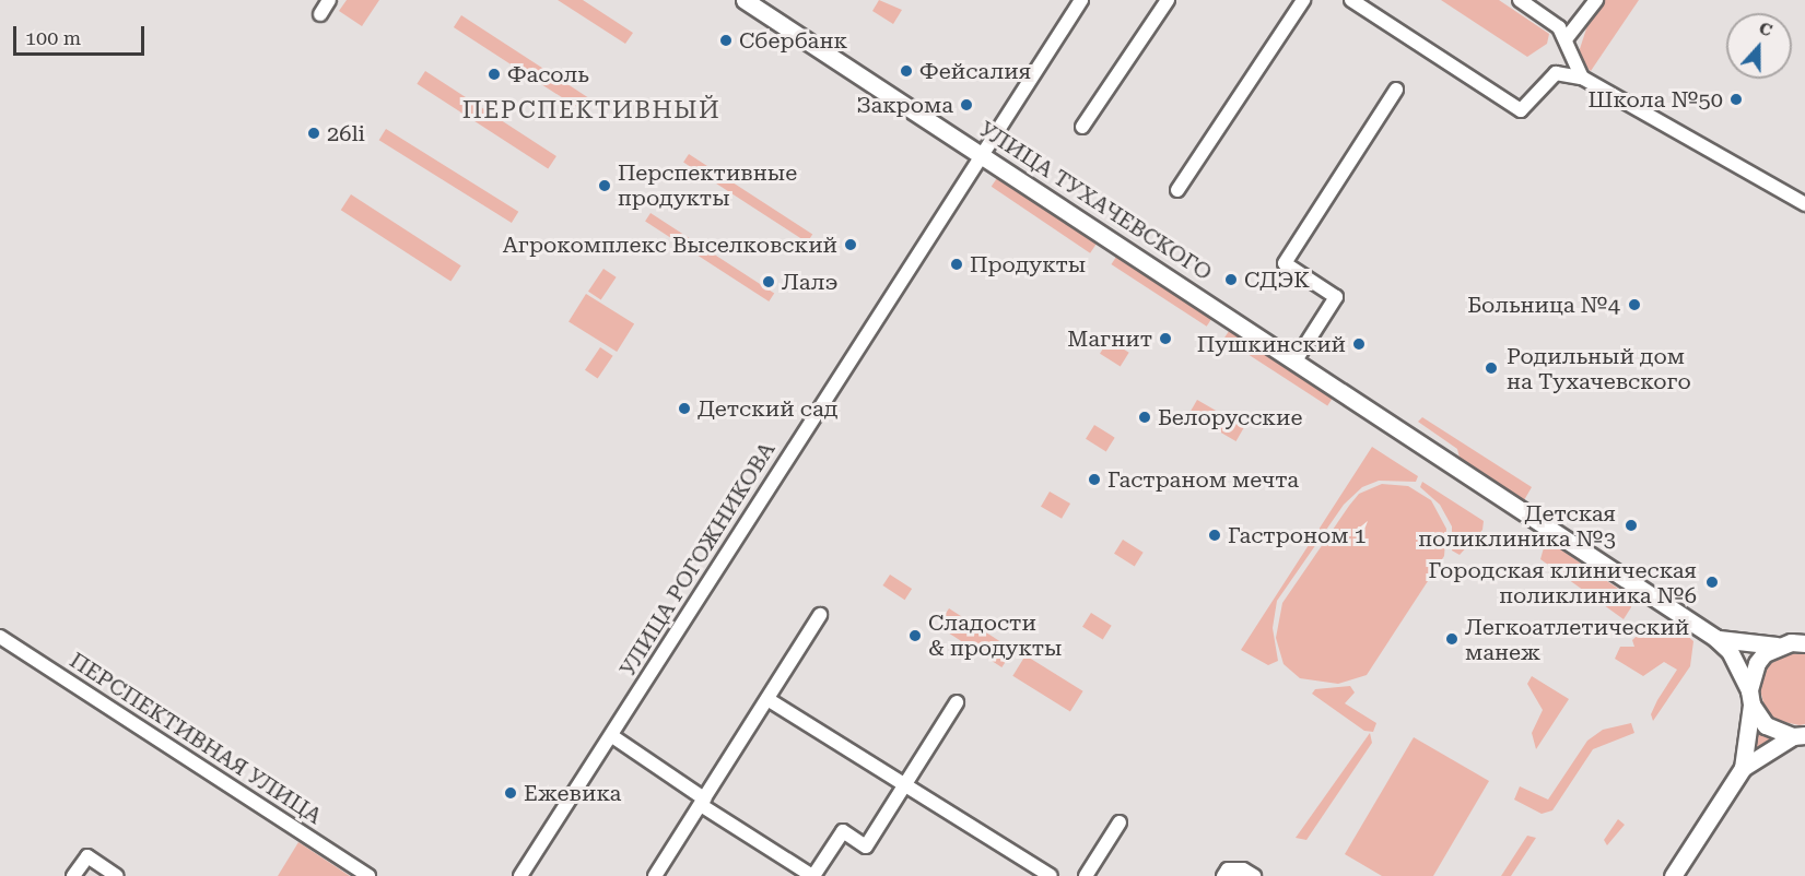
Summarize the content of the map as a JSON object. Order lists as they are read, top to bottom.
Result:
{
  "streets": {
    "main road": ["УЛИЦА ТУХАЧЕВСКОГО"],
    "street": ["УЛИЦА РОГОЖНИКОВА", "ПЕРСПЕКТИВНАЯ УЛИЦА"]
  },
  "crossings": [
    ["УЛИЦА ТУХАЧЕВСКОГО", "УЛИЦА РОГОЖНИКОВА"]
  ],
  "districts": ["ПЕРСПЕКТИВНЫЙ"],
  "places": [
    "Сбербанк",
    "Фейсалия",
    "Фасоль",
    "Школа №50",
    "Закрома",
    "26li",
    "Перспективные продукты",
    "Агрокомплекс Выселковский",
    "Продукты",
    "СДЭК",
    "Лалэ",
    "Больница №4",
    "Магнит",
    "Пушкинский",
    "Родильный дом на Тухачевского",
    "Детский сад",
    "Белорусские",
    "Гастраном мечта",
    "Детская поликлиника №3",
    "Гастроном 1",
    "Городская клиническая поликлиника №6",
    "Сладости & продукты",
    "Легкоатлетический манеж",
    "Ежевика"
  ],
  "scale_bar": "100 m",
  "north": "top"
}
